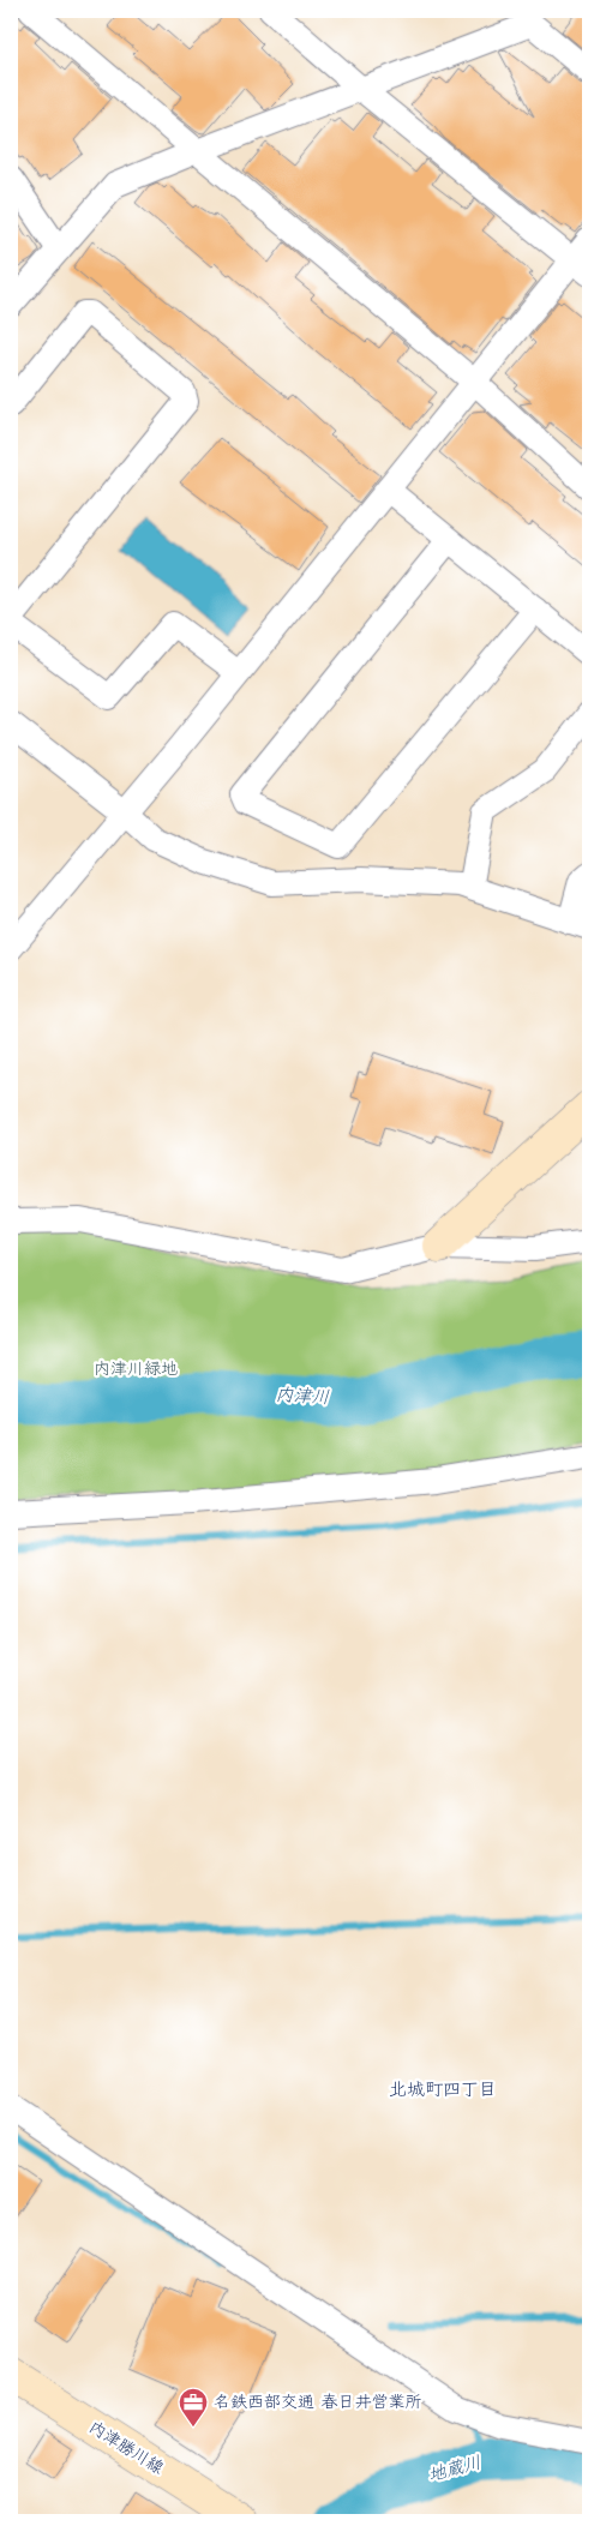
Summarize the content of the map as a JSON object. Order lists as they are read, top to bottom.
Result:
{
  "streets": {
    "main road": ["内津勝川線"]
  },
  "districts": ["北城町四丁目"],
  "water": ["内津川", "地蔵川"],
  "parks": ["内津川緑地"],
  "places": {
    "office": ["名鉄西部交通 春日井営業所"]
  }
}
